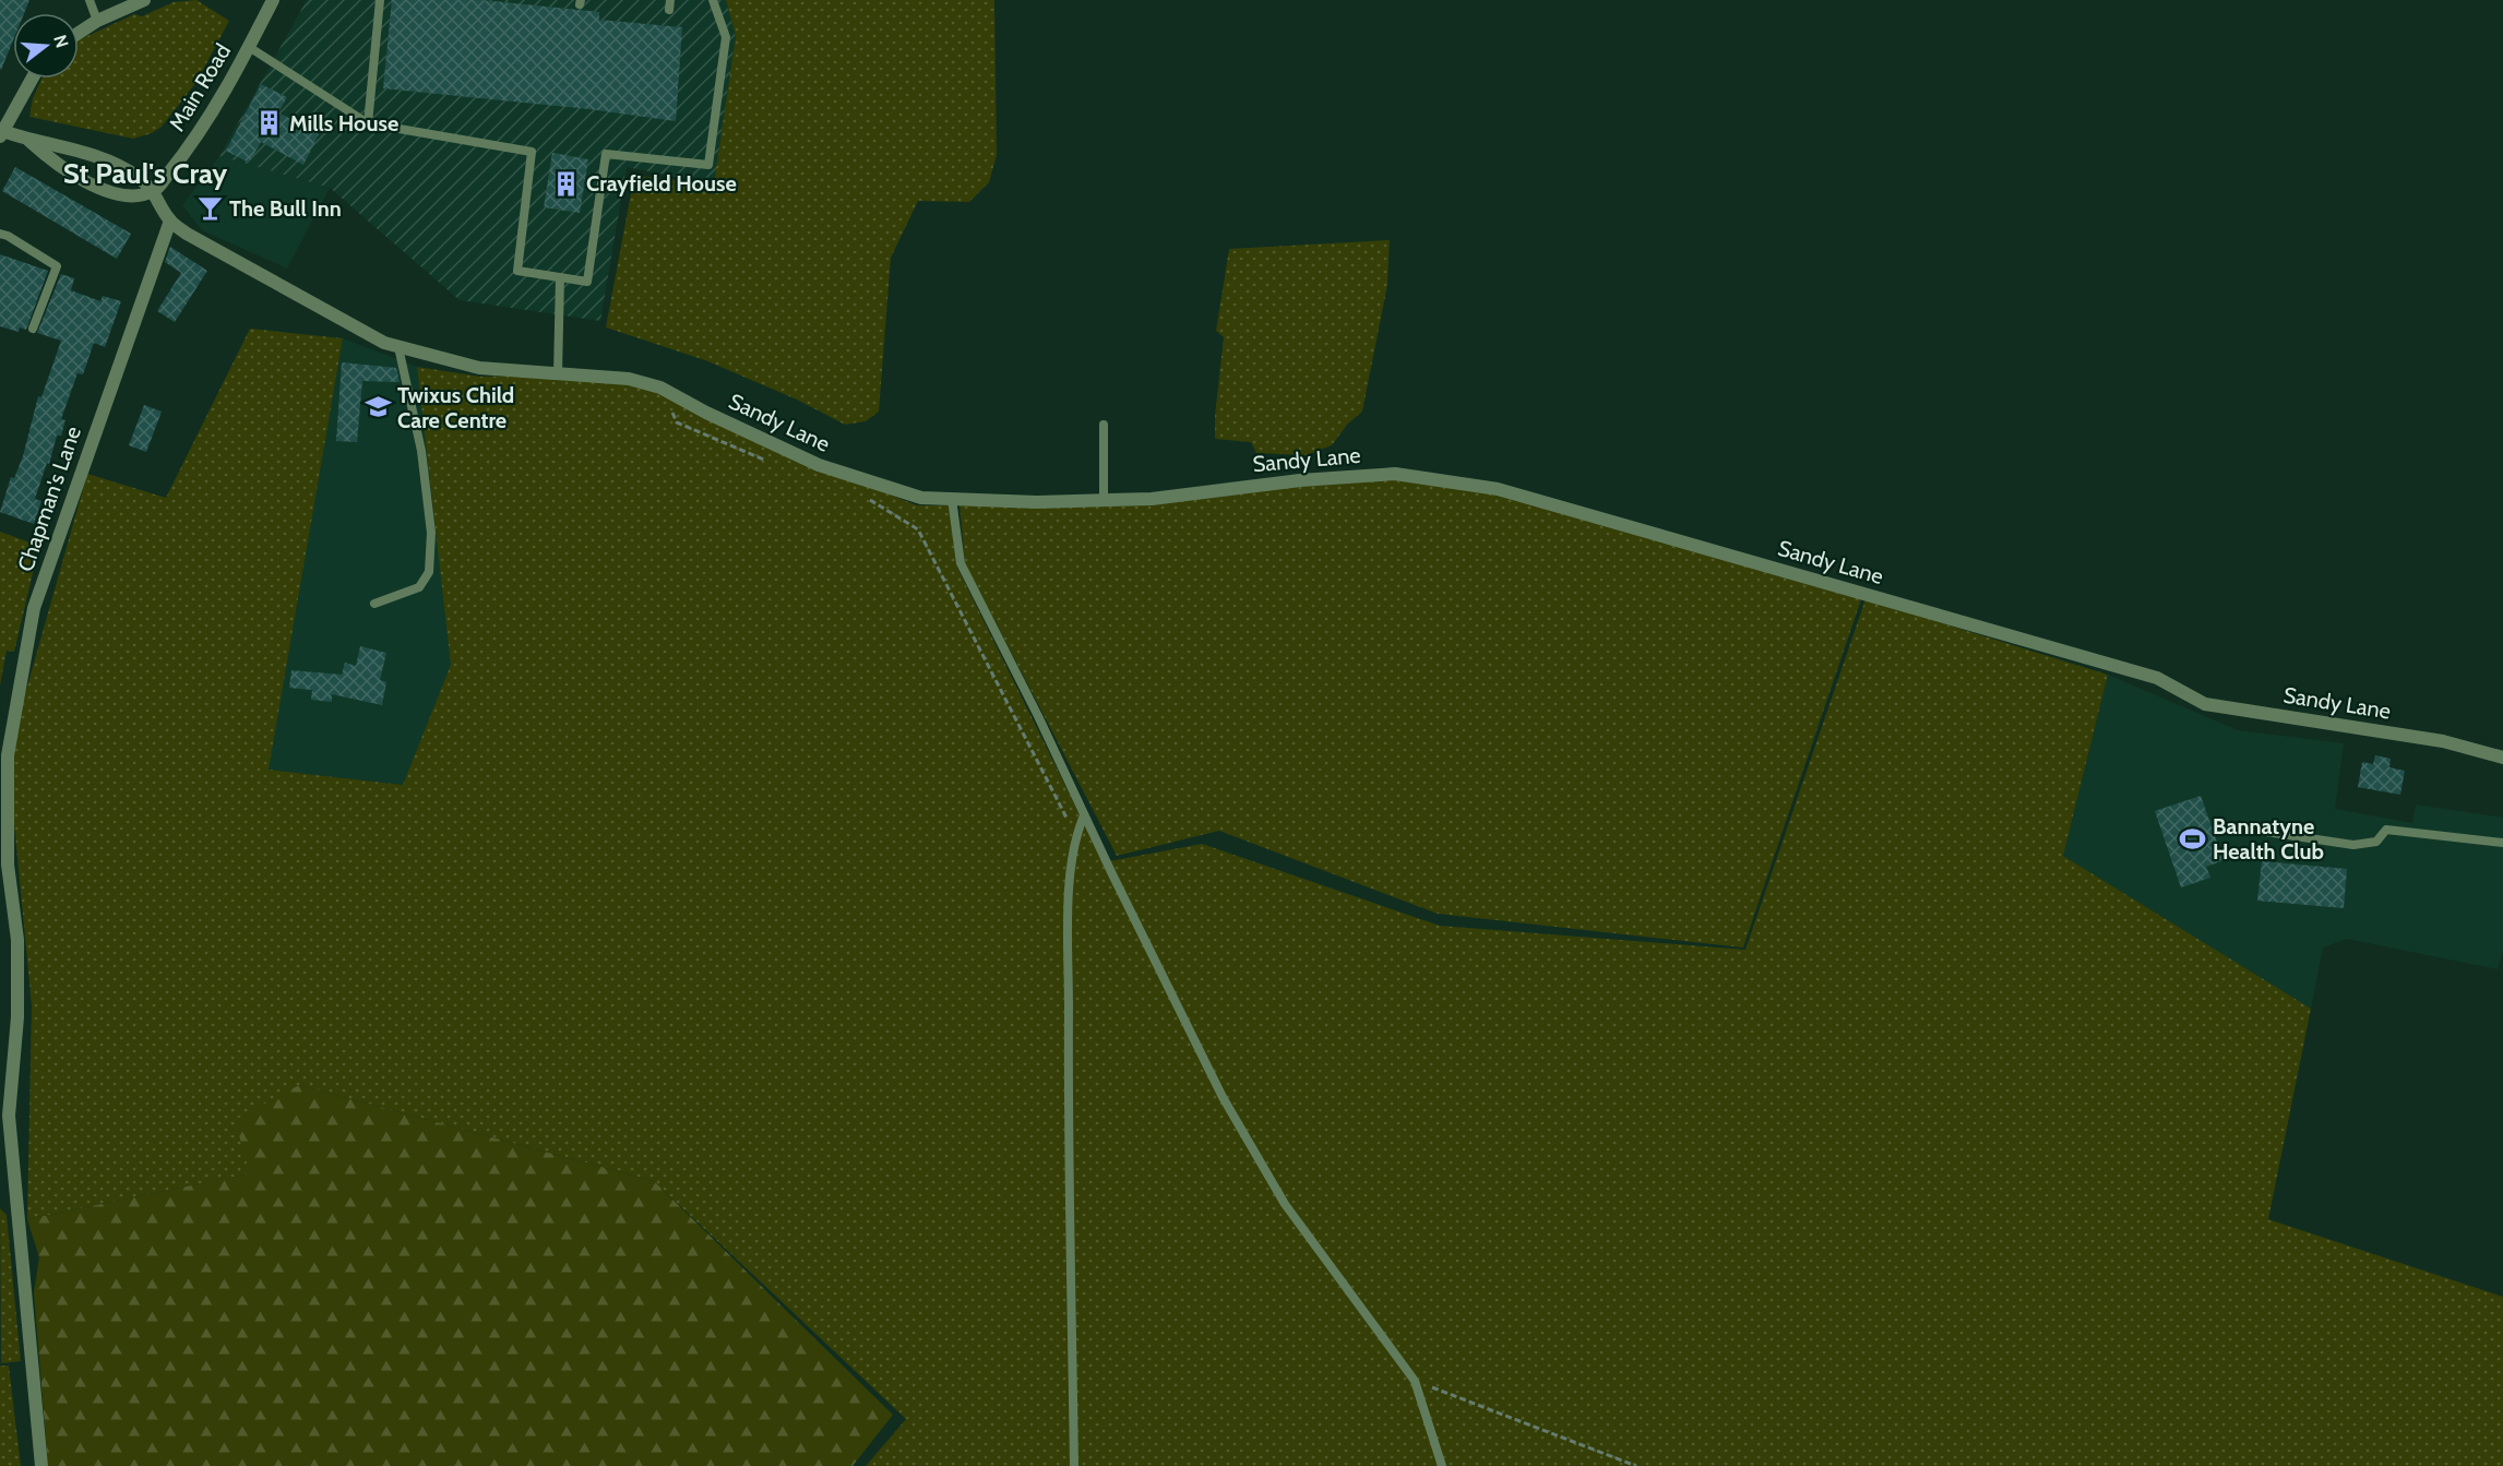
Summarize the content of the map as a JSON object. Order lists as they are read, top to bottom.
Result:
{
  "streets": {
    "street": ["Main Road", "Sandy Lane", "Chapman's Lane"]
  },
  "crossings": [
    ["Main Road", "Sandy Lane"],
    ["Sandy Lane", "Chapman's Lane"]
  ],
  "districts": ["St Paul's Cray"],
  "places": {
    "building": ["Mills House", "Crayfield House"],
    "bar": ["The Bull Inn"],
    "school or university": ["Twixus Child Care Centre"],
    "sports": ["Bannatyne Health Club"]
  },
  "north": "right"
}
